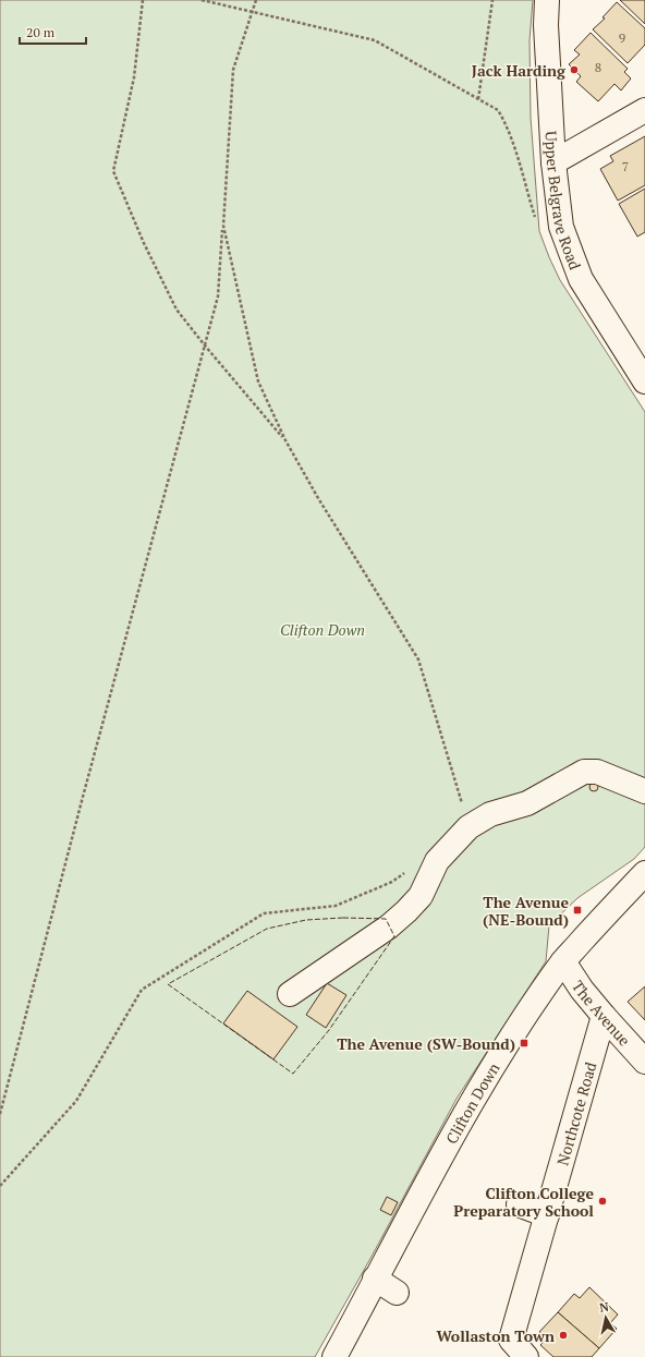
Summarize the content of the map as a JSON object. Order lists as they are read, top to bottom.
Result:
{
  "streets": {
    "main road": [
      "Upper Belgrave Road",
      "The Avenue",
      "Clifton Down",
      "Northcote Road"
    ]
  },
  "crossings": [
    ["The Avenue", "Clifton Down"],
    ["The Avenue", "Northcote Road"]
  ],
  "parks": ["Clifton Down"],
  "places": {
    "other": ["Jack Harding", "Clifton College Preparatory School", "Wollaston Town"],
    "transit": ["The Avenue (NE-Bound)", "The Avenue (SW-Bound)"]
  },
  "house_numbers": ["9", "8", "7"],
  "scale_bar": "20 m",
  "north": "top"
}
